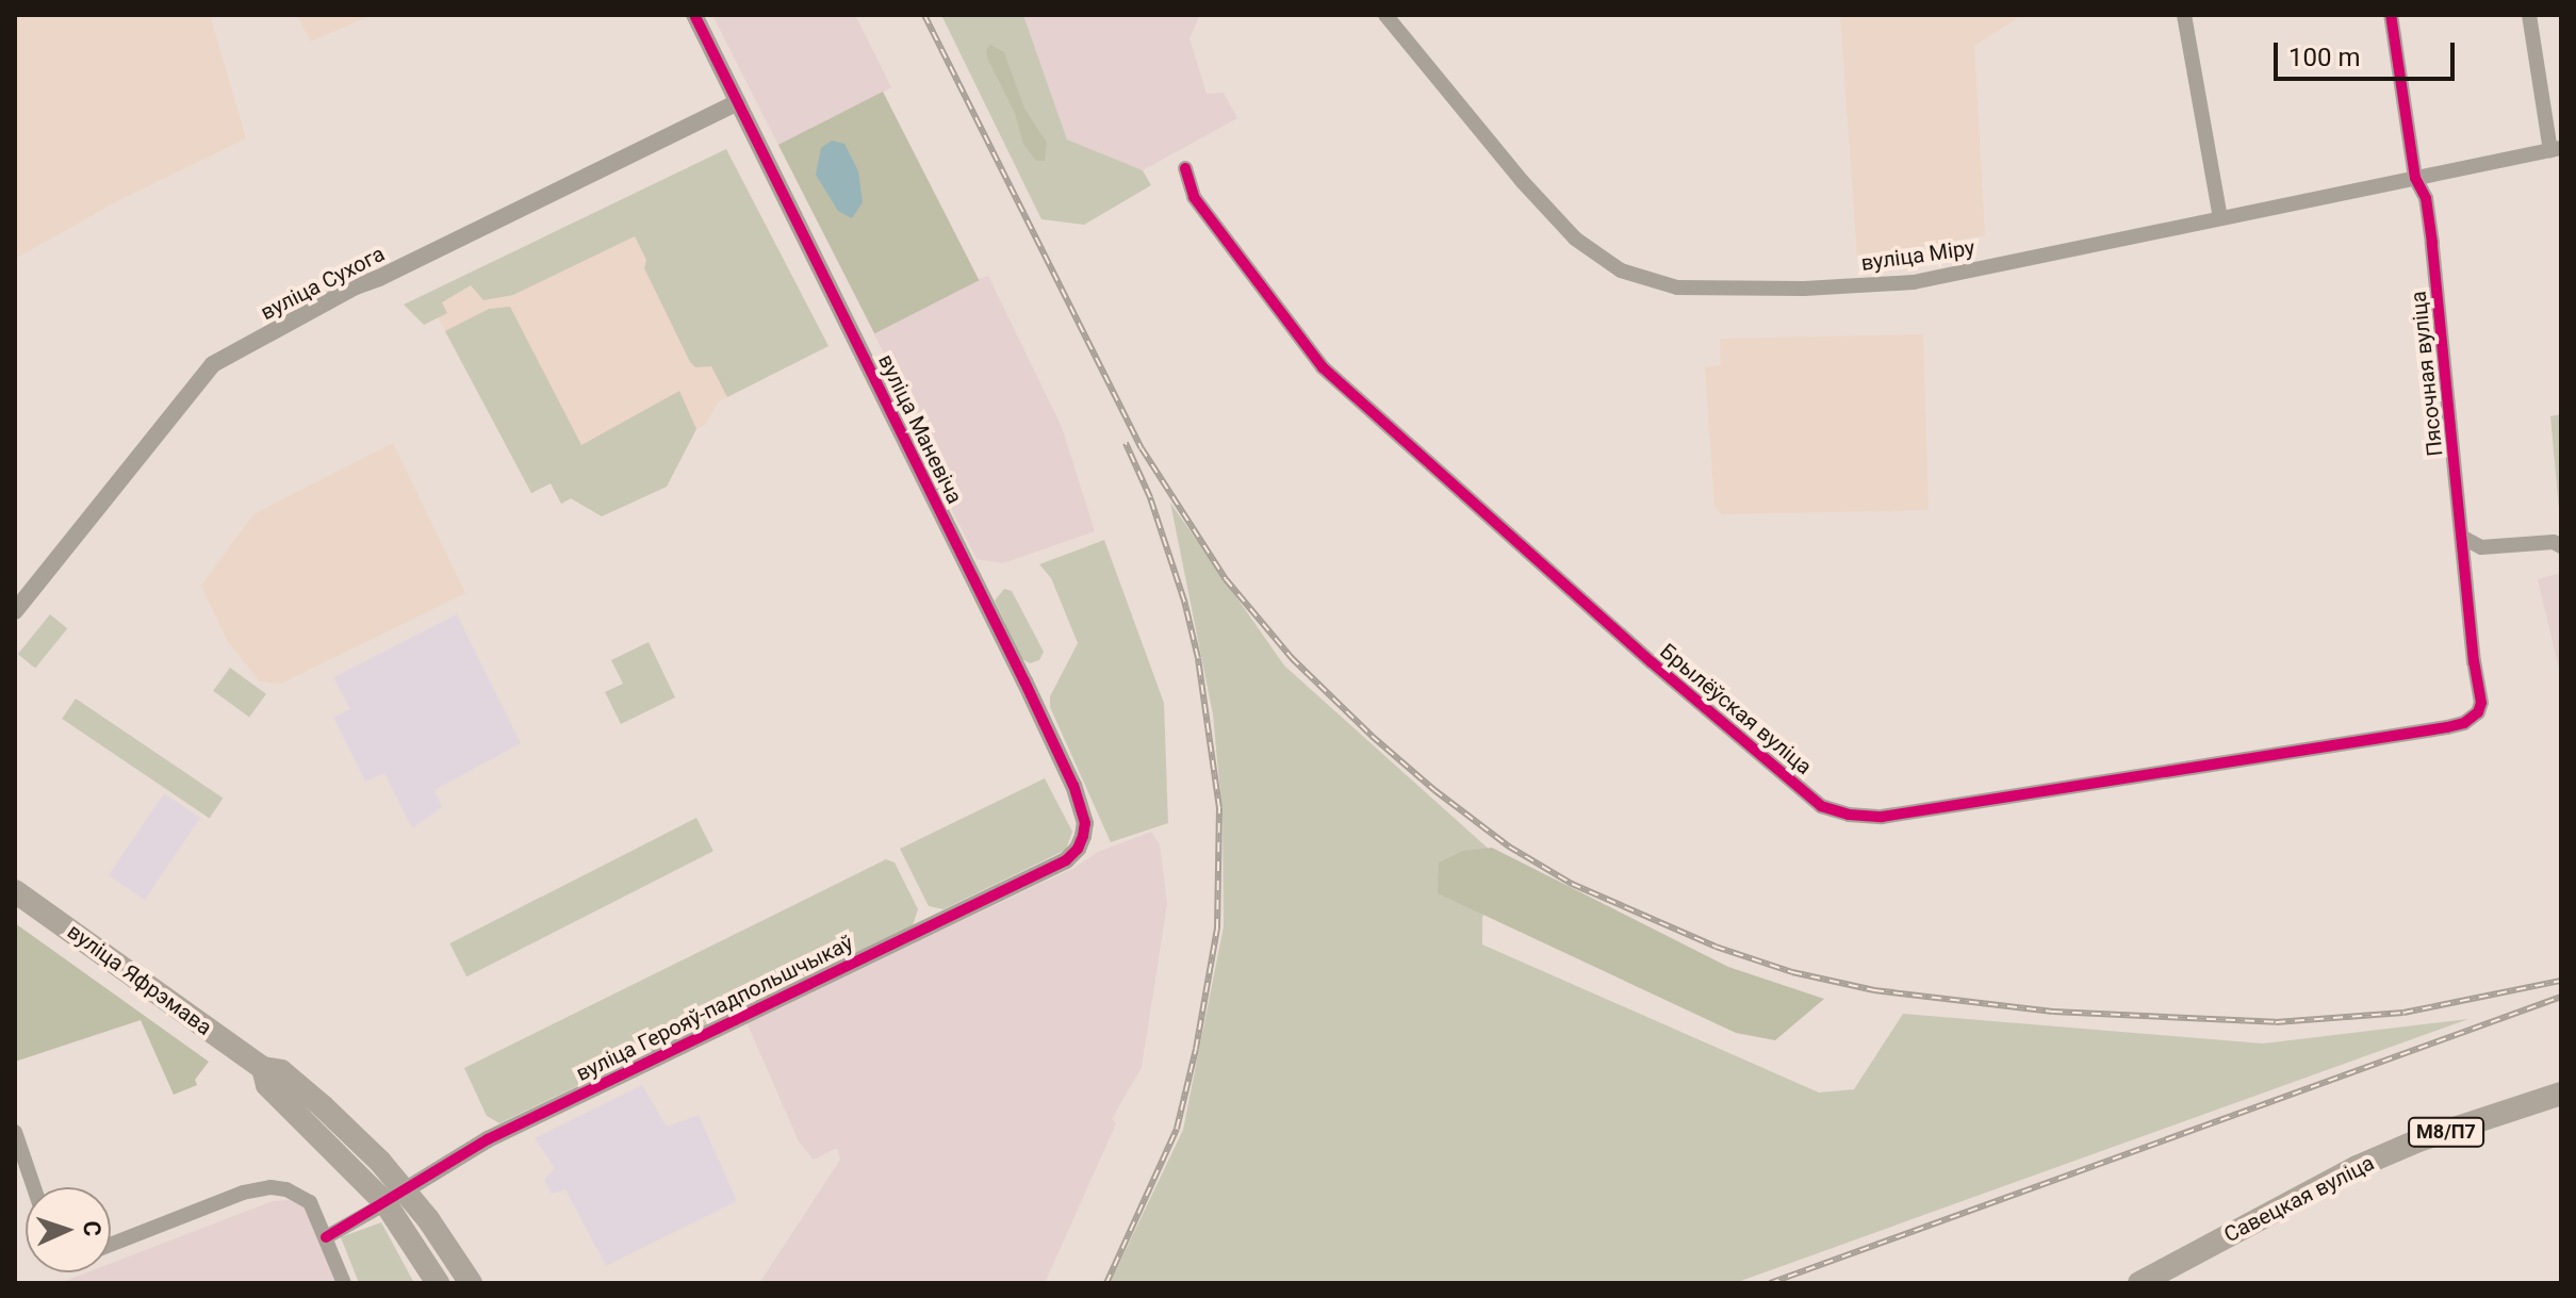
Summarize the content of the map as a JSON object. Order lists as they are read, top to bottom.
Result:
{
  "streets": {
    "main road": ["вуліца Яфрэмава", "М8/П7", "Савецкая вуліца"],
    "street": [
      "вуліца Міру",
      "вуліца Сухога",
      "Пясочная вуліца",
      "вуліца Маневіча",
      "Брылёўская вуліца",
      "вуліца Герояў-падпольшчыкаў"
    ]
  },
  "crossings": [
    ["вуліца Міру", "Пясочная вуліца"],
    ["вуліца Сухога", "вуліца Маневіча"],
    ["Пясочная вуліца", "Брылёўская вуліца"],
    ["вуліца Маневіча", "вуліца Герояў-падпольшчыкаў"],
    ["вуліца Яфрэмава", "вуліца Герояў-падпольшчыкаў"]
  ],
  "scale_bar": "100 m",
  "north": "right"
}
